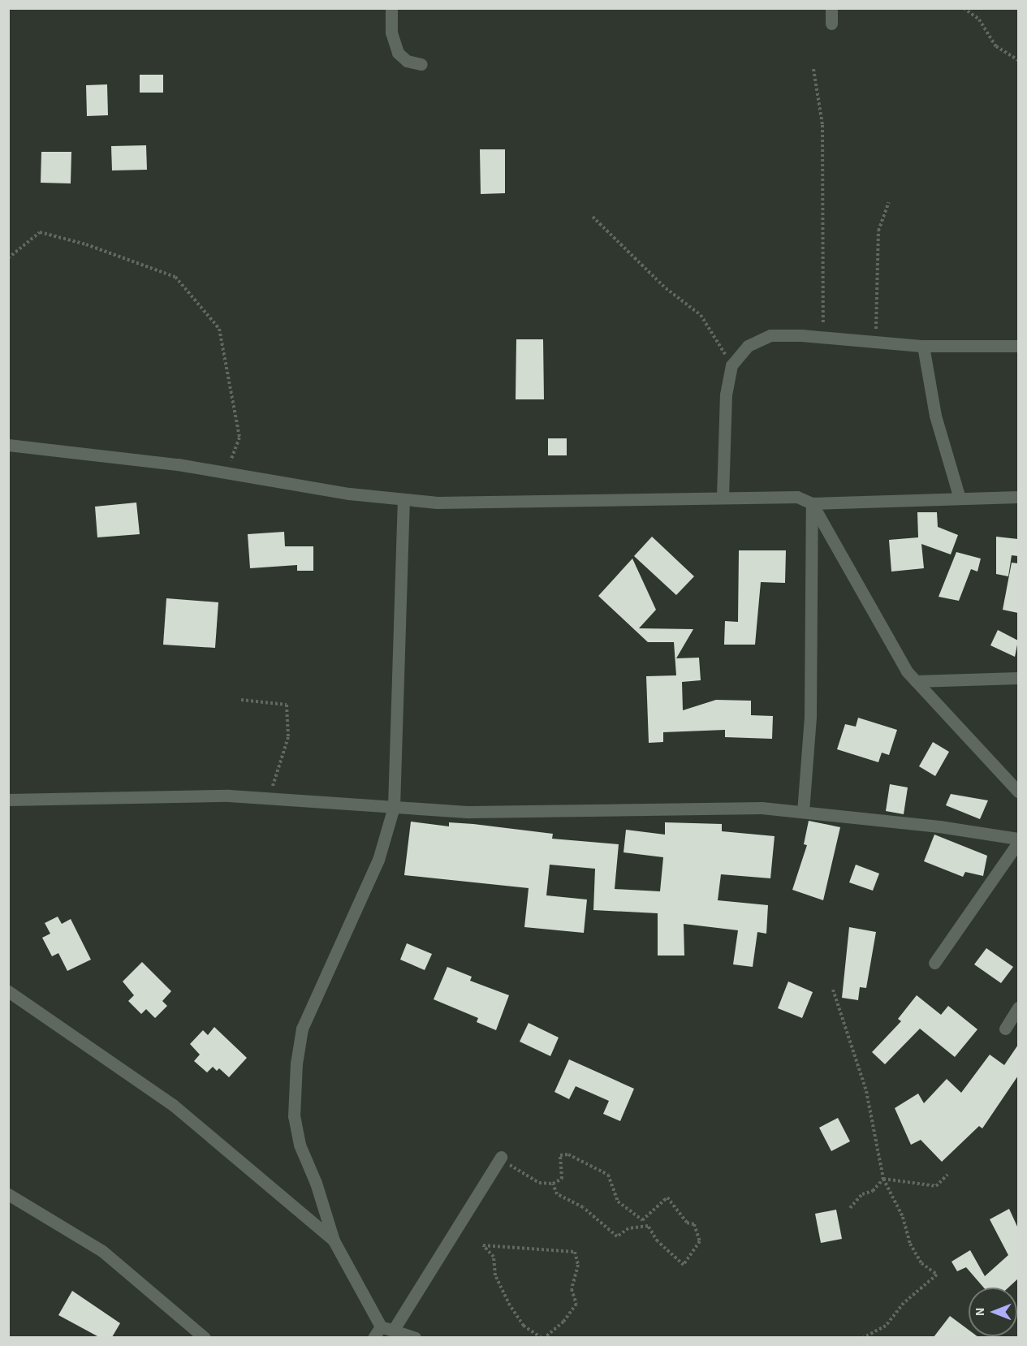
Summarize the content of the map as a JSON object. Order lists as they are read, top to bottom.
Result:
{
  "north": "left"
}
